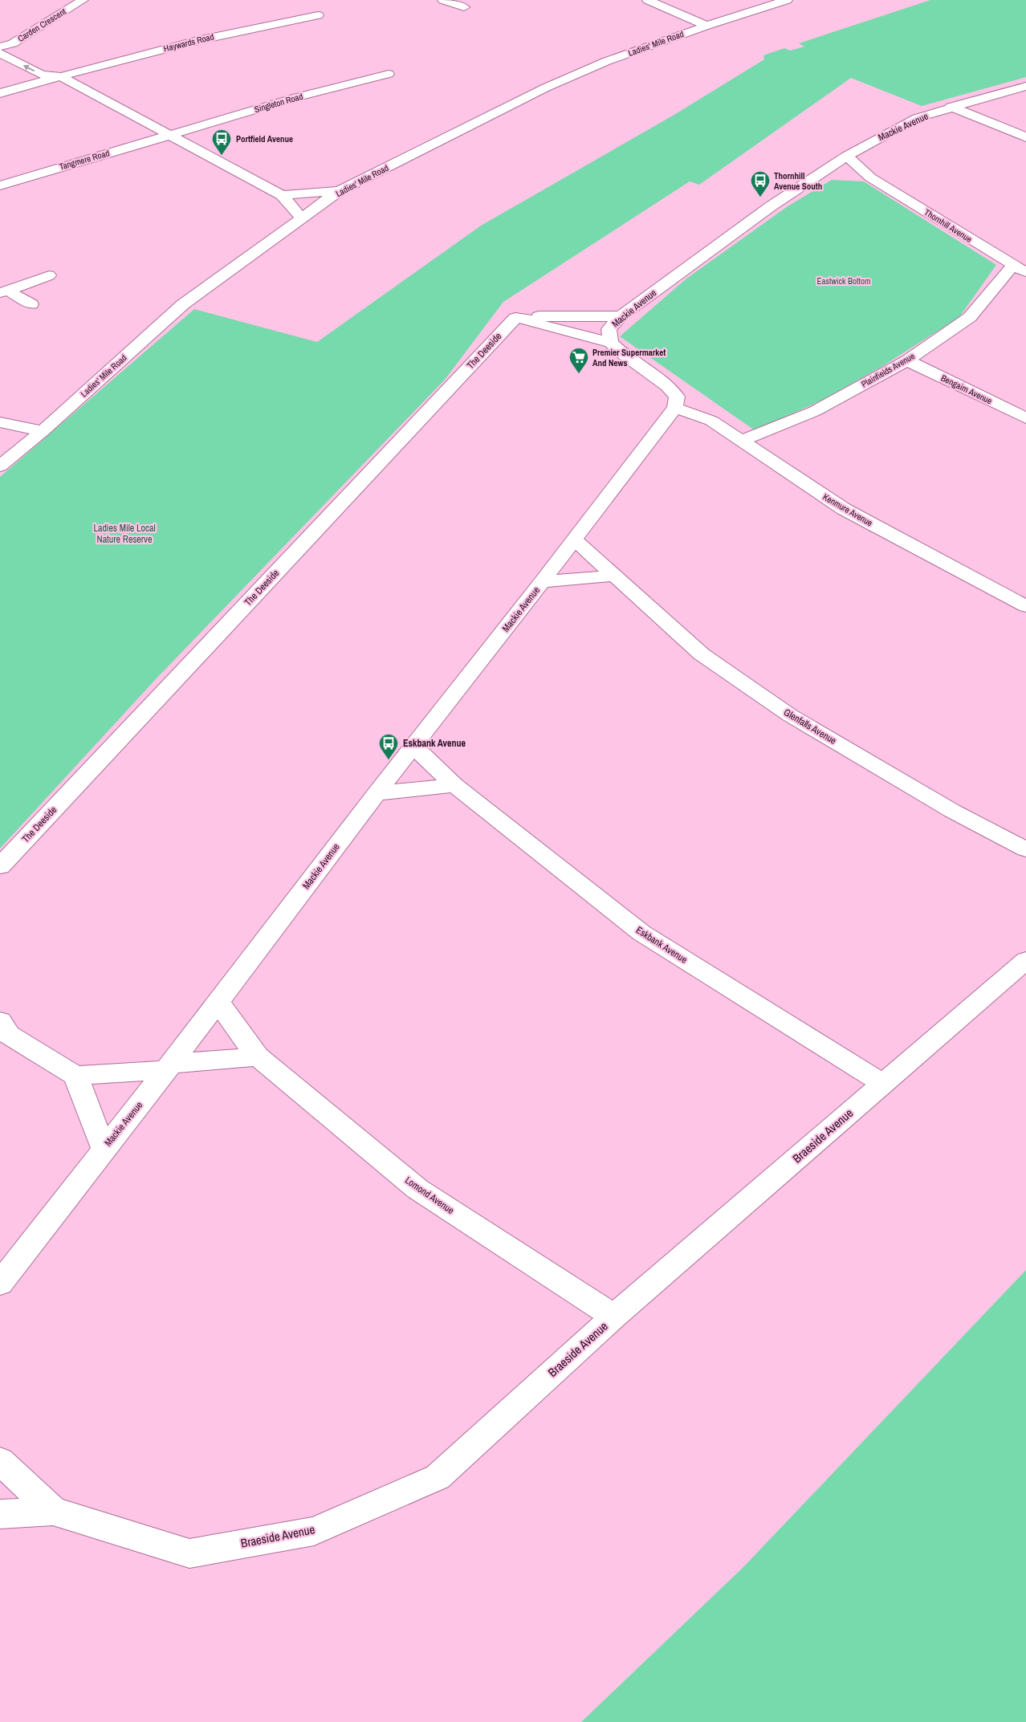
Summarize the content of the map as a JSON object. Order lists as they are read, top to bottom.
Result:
{
  "streets": {
    "street": [
      "Carden Crescent",
      "Haywards Road",
      "Ladies' Mile Road",
      "Singleton Road",
      "Mackie Avenue",
      "Tangmere Road",
      "Thornhill Avenue",
      "The Deeside",
      "Plainfields Avenue",
      "Bengairn Avenue",
      "Kenmure Avenue",
      "Glenfalls Avenue",
      "Eskbank Avenue",
      "Braeside Avenue",
      "Lomond Avenue"
    ]
  },
  "crossings": [
    ["Singleton Road", "Tangmere Road"],
    ["Mackie Avenue", "Thornhill Avenue"],
    ["Mackie Avenue", "The Deeside"],
    ["Mackie Avenue", "Kenmure Avenue"],
    ["Mackie Avenue", "Glenfalls Avenue"],
    ["Mackie Avenue", "Eskbank Avenue"],
    ["Mackie Avenue", "Lomond Avenue"],
    ["Thornhill Avenue", "Plainfields Avenue"],
    ["Plainfields Avenue", "Bengairn Avenue"],
    ["Plainfields Avenue", "Kenmure Avenue"],
    ["Eskbank Avenue", "Braeside Avenue"],
    ["Braeside Avenue", "Lomond Avenue"]
  ],
  "parks": ["Eastwick Bottom", "Ladies Mile Local Nature Reserve"],
  "places": {
    "bus stop": ["Portfield Avenue", "Thornhill Avenue South", "Eskbank Avenue"],
    "supermarket": ["Premier Supermarket And News"]
  }
}
